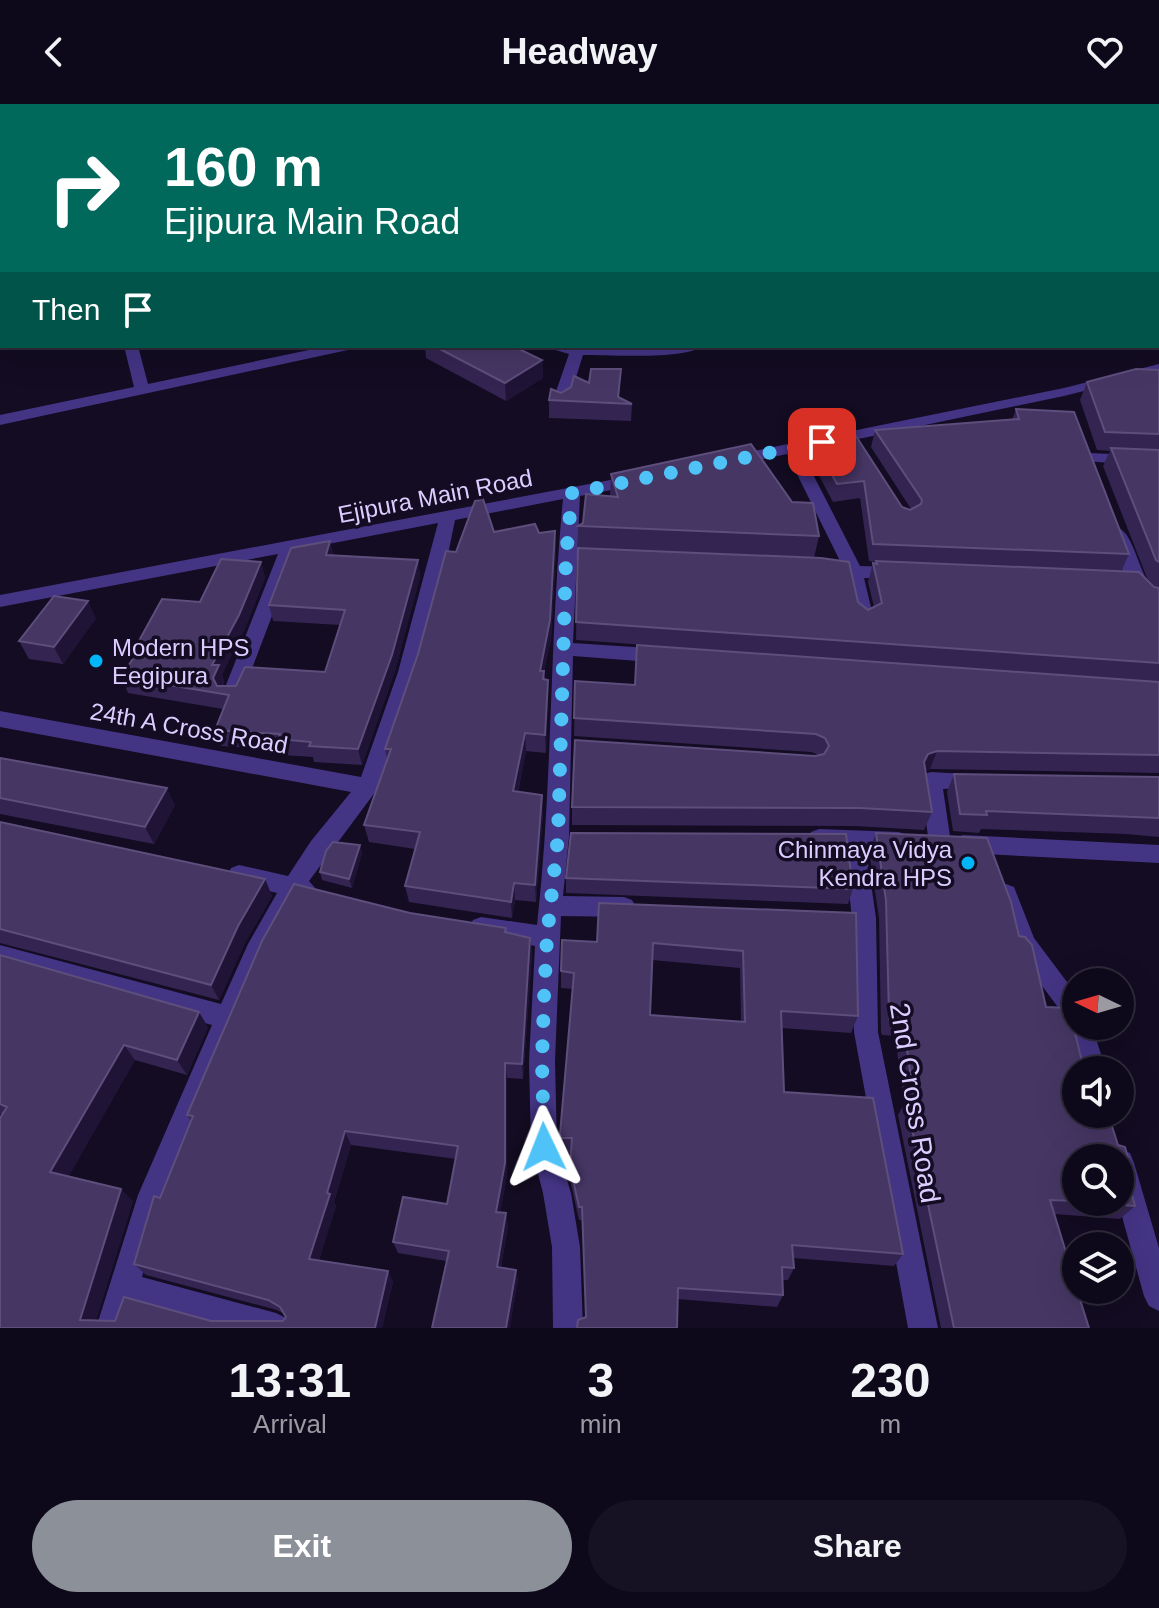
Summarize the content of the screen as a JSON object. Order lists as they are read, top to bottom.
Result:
{
  "streets": {
    "street": ["Ejipura Main Road", "24th A Cross Road", "2nd Cross Road"]
  },
  "places": ["Modern HPS Eegipura", "Chinmaya Vidya Kendra HPS"],
  "north": "left",
  "page": {
    "header": "Headway",
    "turn": ["160 m", "Ejipura Main Road"],
    "then": "Then",
    "eta": [
      "13:31",
      "Arrival",
      "3",
      "min",
      "230",
      "m"
    ],
    "buttons": ["Exit", "Share"]
  }
}
